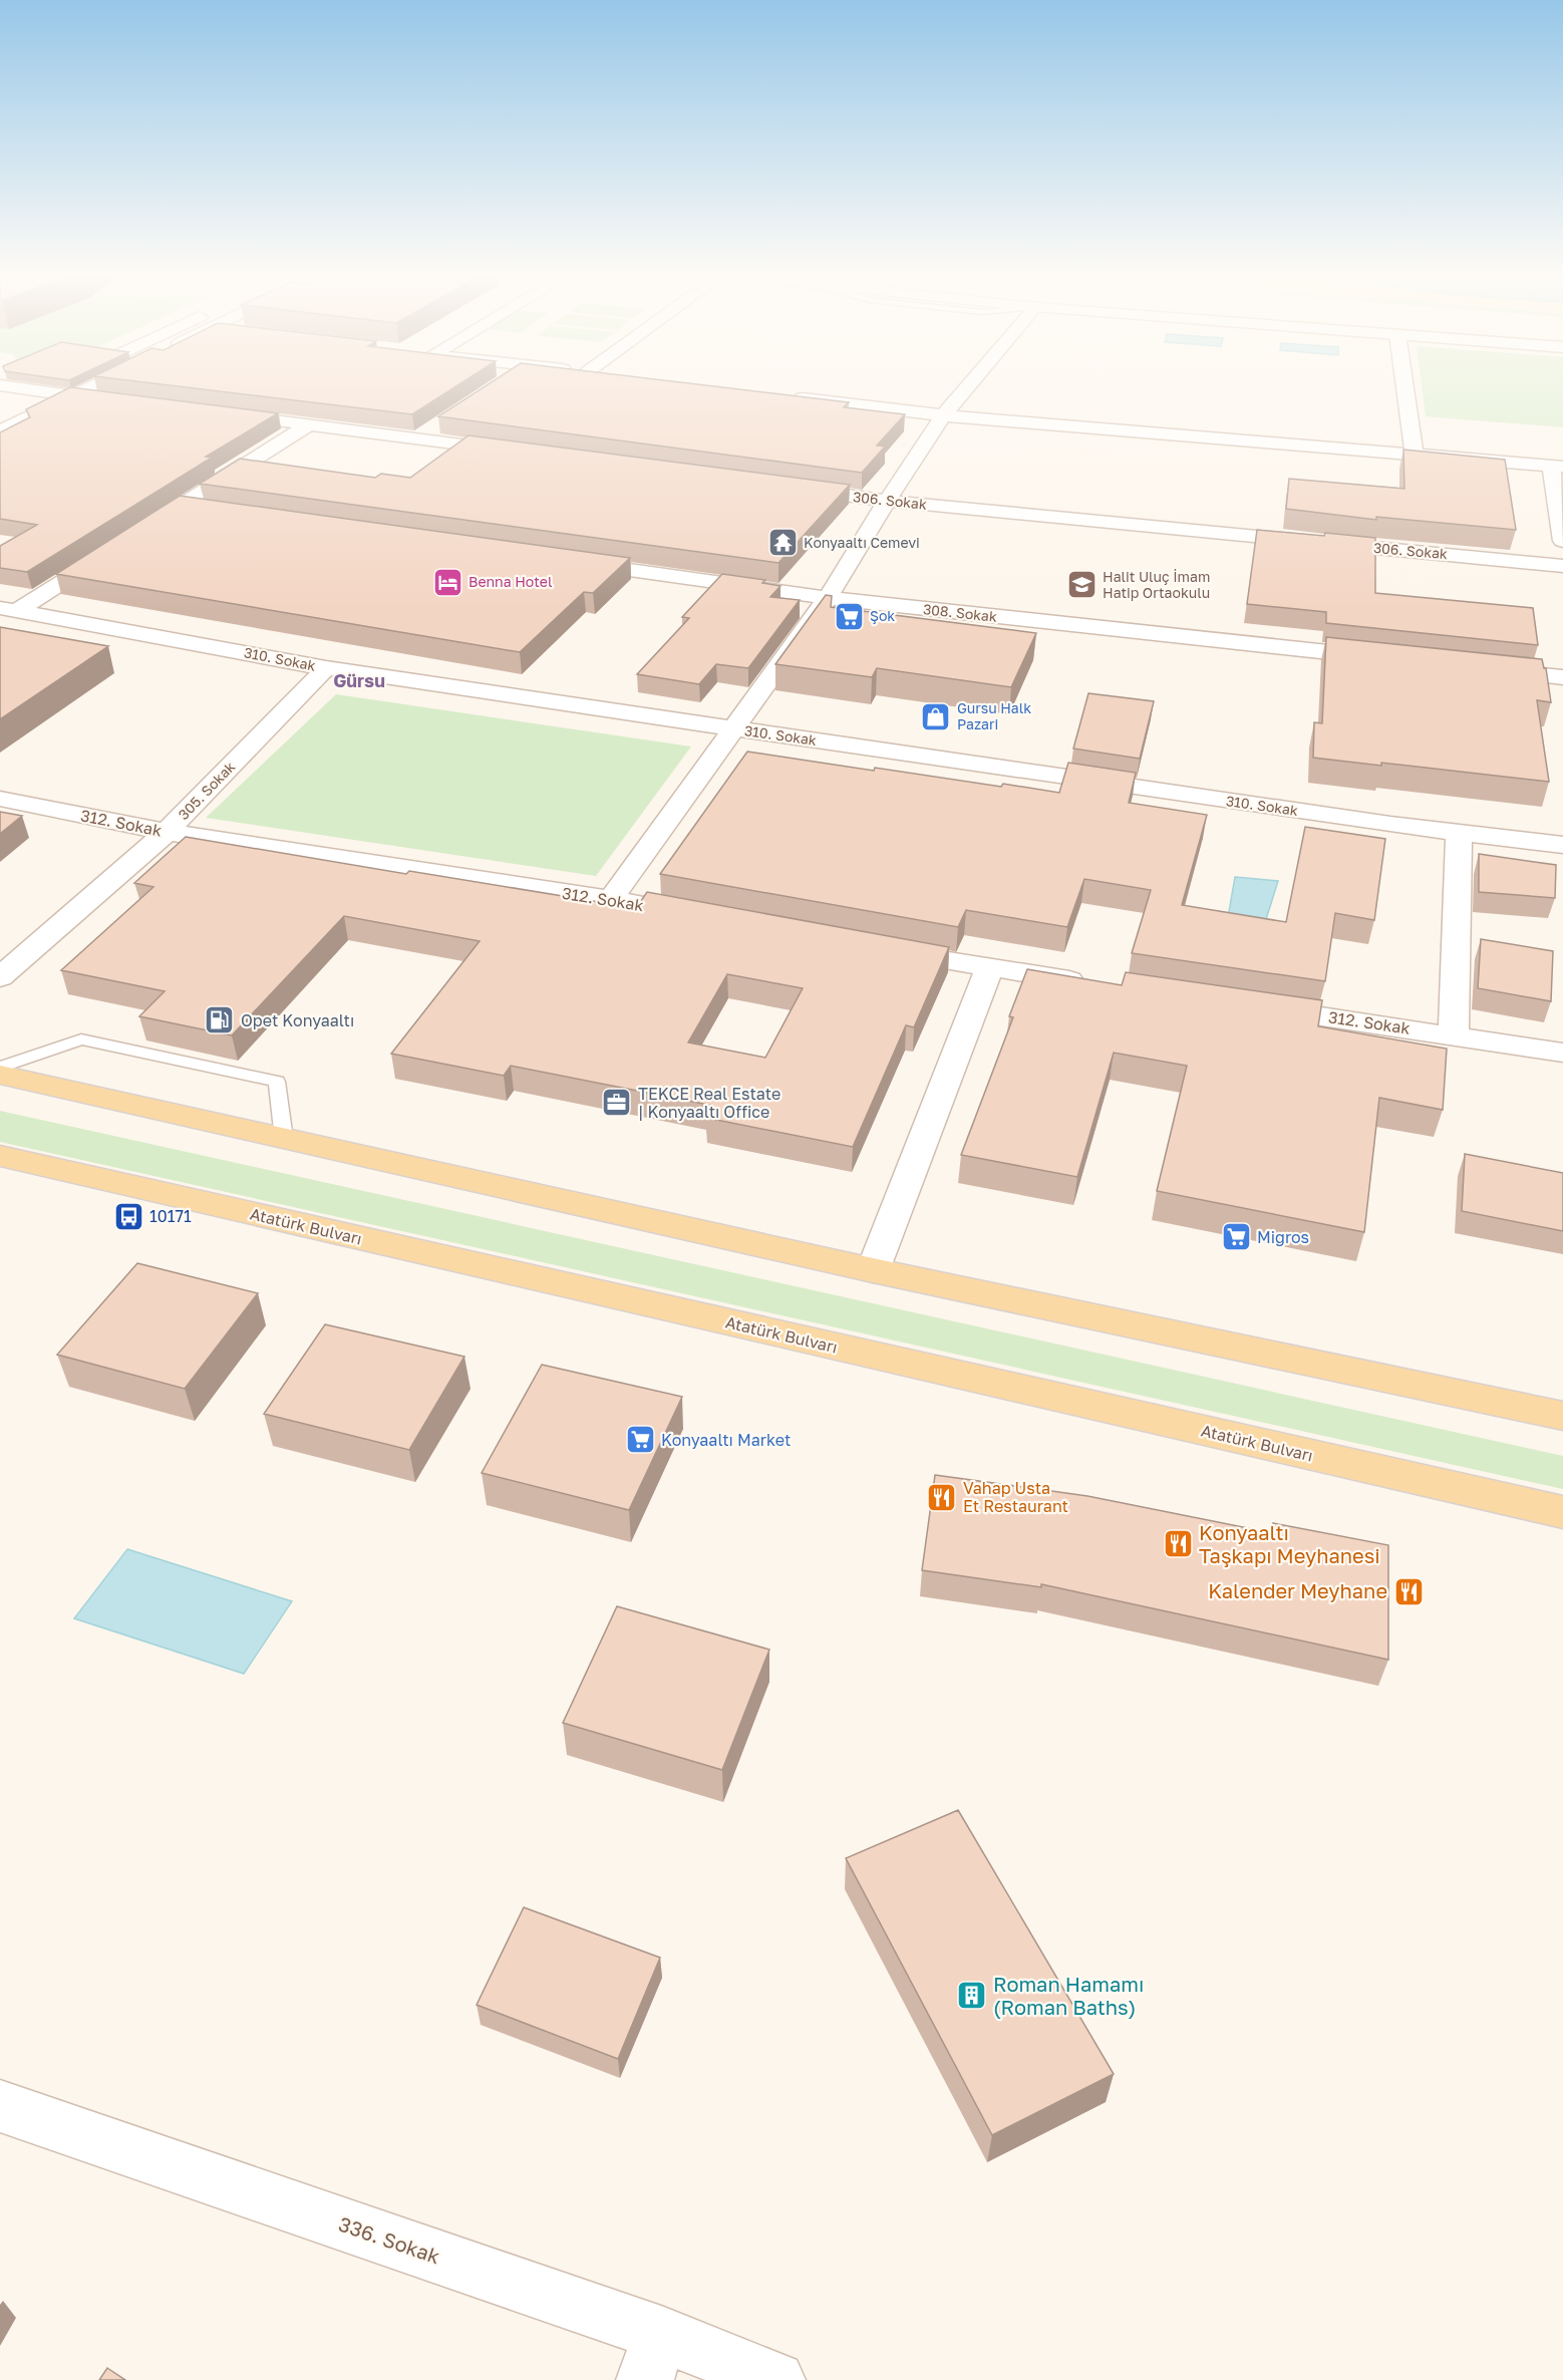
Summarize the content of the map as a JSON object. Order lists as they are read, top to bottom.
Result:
{
  "streets": {
    "main road": ["Atatürk Bulvarı"],
    "street": [
      "306. Sokak",
      "308. Sokak",
      "310. Sokak",
      "305. Sokak",
      "312. Sokak",
      "336. Sokak"
    ]
  },
  "crossings": [
    ["310. Sokak", "305. Sokak"],
    ["305. Sokak", "312. Sokak"]
  ],
  "districts": ["Gürsu"],
  "places": {
    "temple": ["Konyaaltı Cemevi"],
    "hotel": ["Benna Hotel"],
    "school or university": ["Halit Uluç İmam Hatip Ortaokulu"],
    "supermarket": ["Şok", "Migros", "Konyaaltı Market"],
    "shop": ["Gursu Halk Pazari"],
    "fuel station": ["Opet Konyaaltı"],
    "office": ["TEKCE Real Estate | Konyaaltı Office"],
    "bus stop": ["10171"],
    "restaurant": ["Vahap Usta Et Restaurant", "Konyaaltı Taşkapı Meyhanesi", "Kalender Meyhane"],
    "building": ["Roman Hamamı (Roman Baths)"]
  }
}
